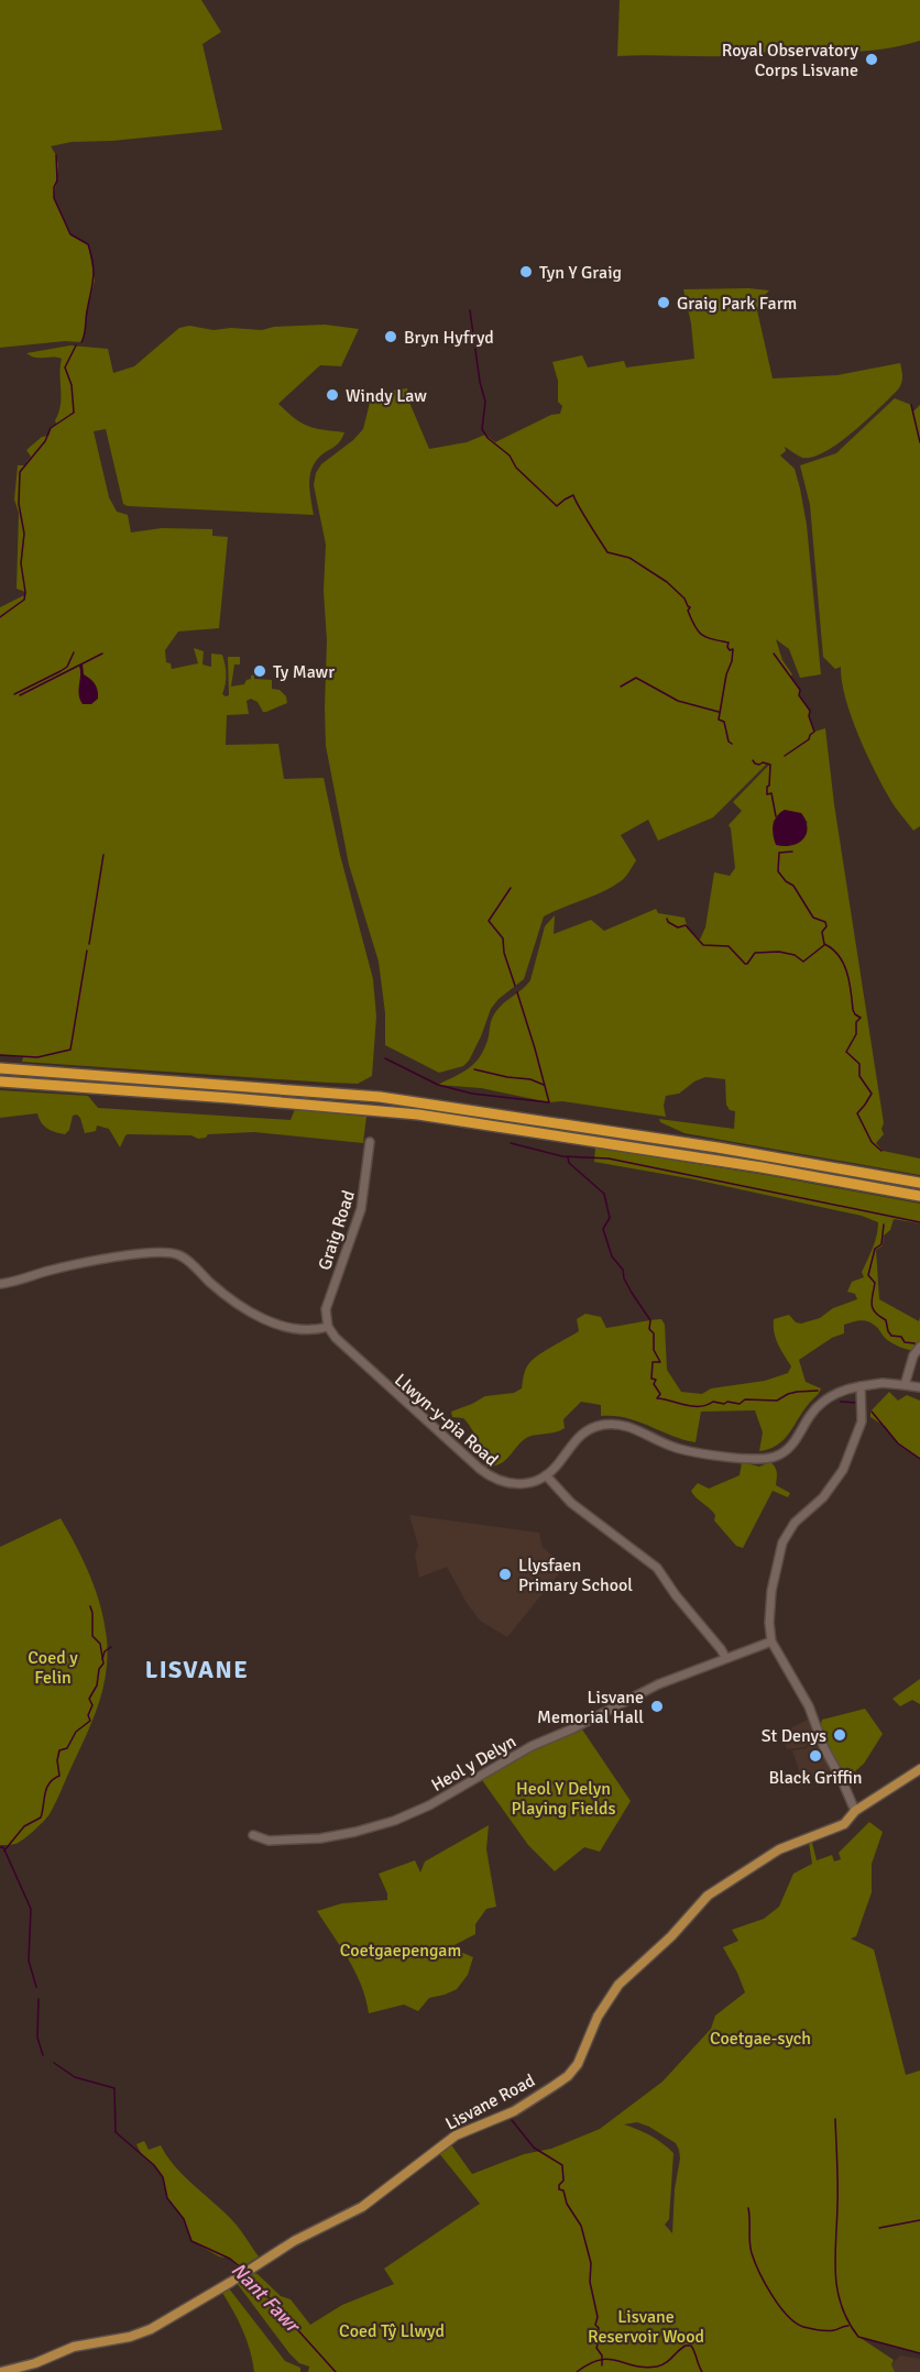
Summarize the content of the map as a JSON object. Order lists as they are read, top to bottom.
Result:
{
  "streets": {
    "main road": ["Lisvane Road"],
    "street": ["Graig Road", "Llwyn-y-pia Road", "Heol y Delyn"]
  },
  "crossings": [
    ["Graig Road", "Llwyn-y-pia Road"]
  ],
  "districts": ["LISVANE"],
  "water": ["Nant Fawr"],
  "parks": [
    "Coed y Felin",
    "Heol Y Delyn Playing Fields",
    "Coetgaepengam",
    "Coetgae-sych",
    "Lisvane Reservoir Wood",
    "Coed Tŷ Llwyd"
  ],
  "places": [
    "Royal Observatory Corps Lisvane",
    "Tyn Y Graig",
    "Graig Park Farm",
    "Bryn Hyfryd",
    "Windy Law",
    "Ty Mawr",
    "Llysfaen Primary School",
    "Lisvane Memorial Hall",
    "St Denys",
    "Black Griffin"
  ]
}
